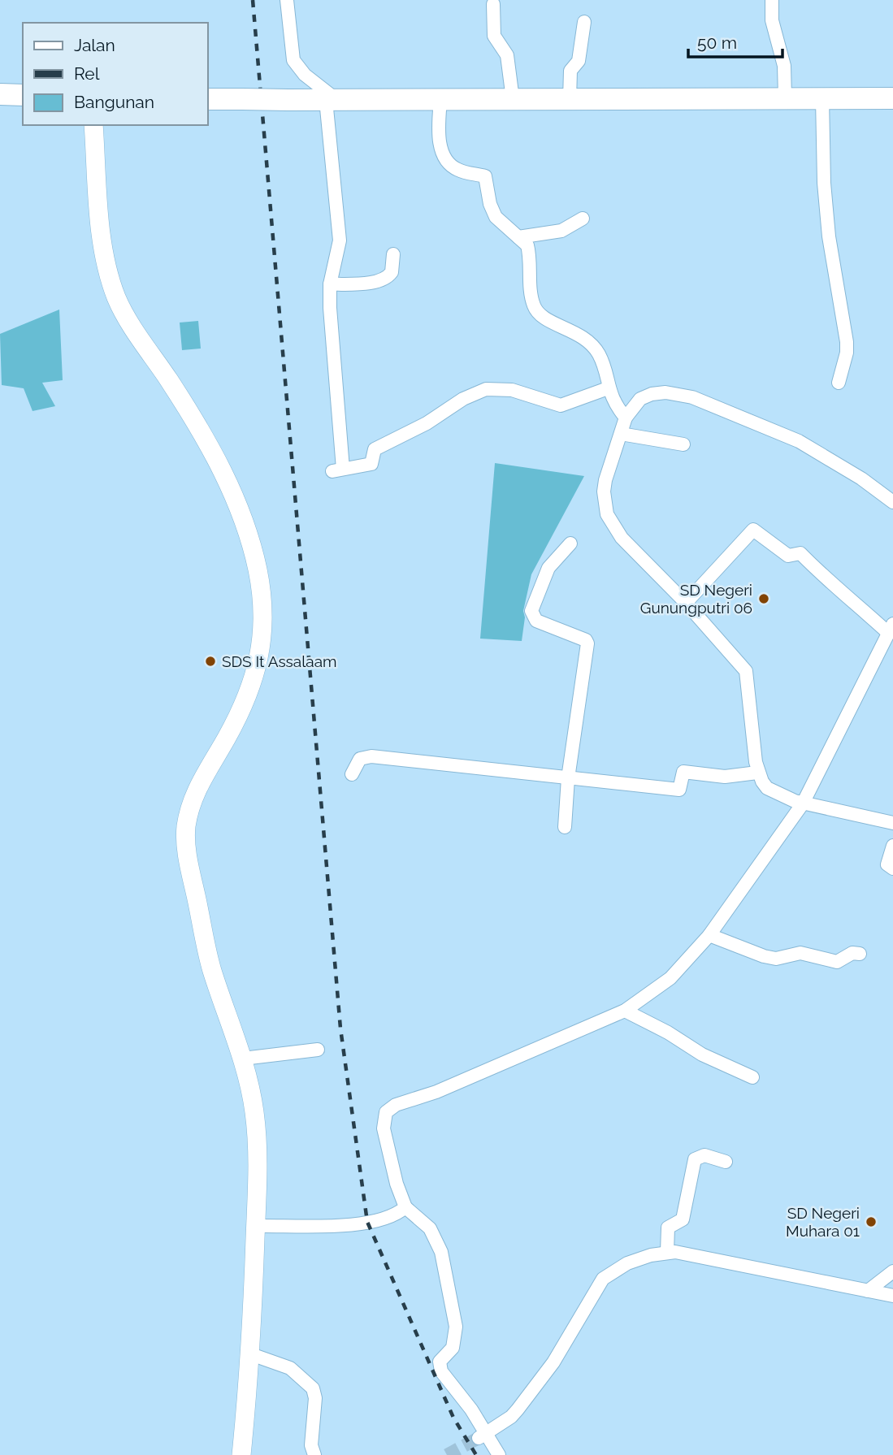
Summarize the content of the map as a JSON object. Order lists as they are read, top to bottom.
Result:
{
  "places": ["SD Negeri Gunungputri 06", "SDS It Assalaam", "SD Negeri Muhara 01"],
  "legend": ["Jalan", "Rel", "Bangunan"],
  "scale_bar": "50 m"
}
